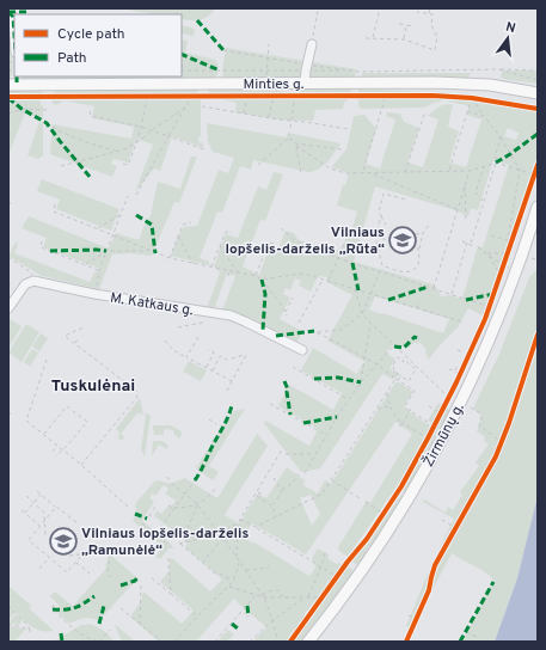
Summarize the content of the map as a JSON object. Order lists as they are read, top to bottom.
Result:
{
  "streets": {
    "main road": ["Minties g.", "Žirmūnų g."],
    "street": ["M. Katkaus g."]
  },
  "districts": ["Tuskulėnai"],
  "places": {
    "school or university": ["Vilniaus lopšelis-darželis „Rūta“", "Vilniaus lopšelis-darželis „Ramunėlė“"]
  },
  "legend": ["Cycle path", "Path"],
  "north": "top"
}
